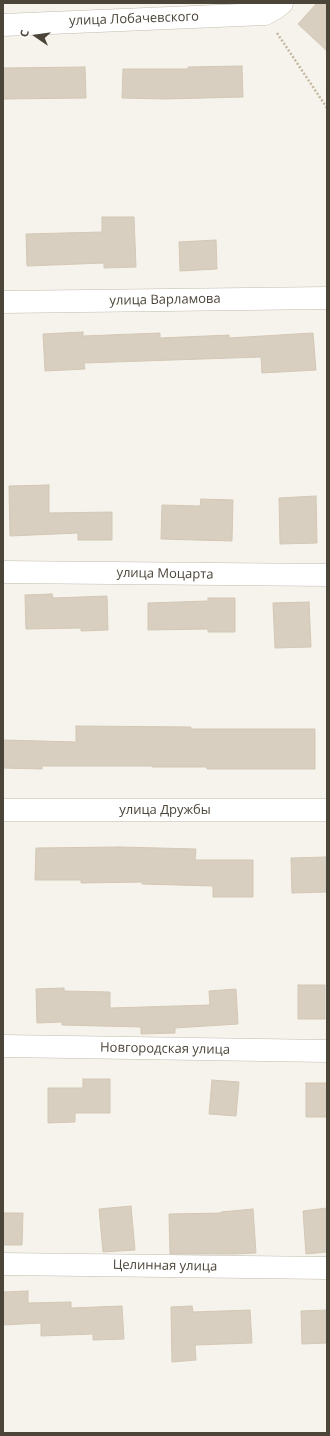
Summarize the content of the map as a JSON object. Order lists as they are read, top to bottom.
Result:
{
  "streets": {
    "street": [
      "улица Лобачевского",
      "улица Варламова",
      "улица Моцарта",
      "улица Дружбы",
      "Новгородская улица",
      "Целинная улица"
    ]
  },
  "north": "left"
}
